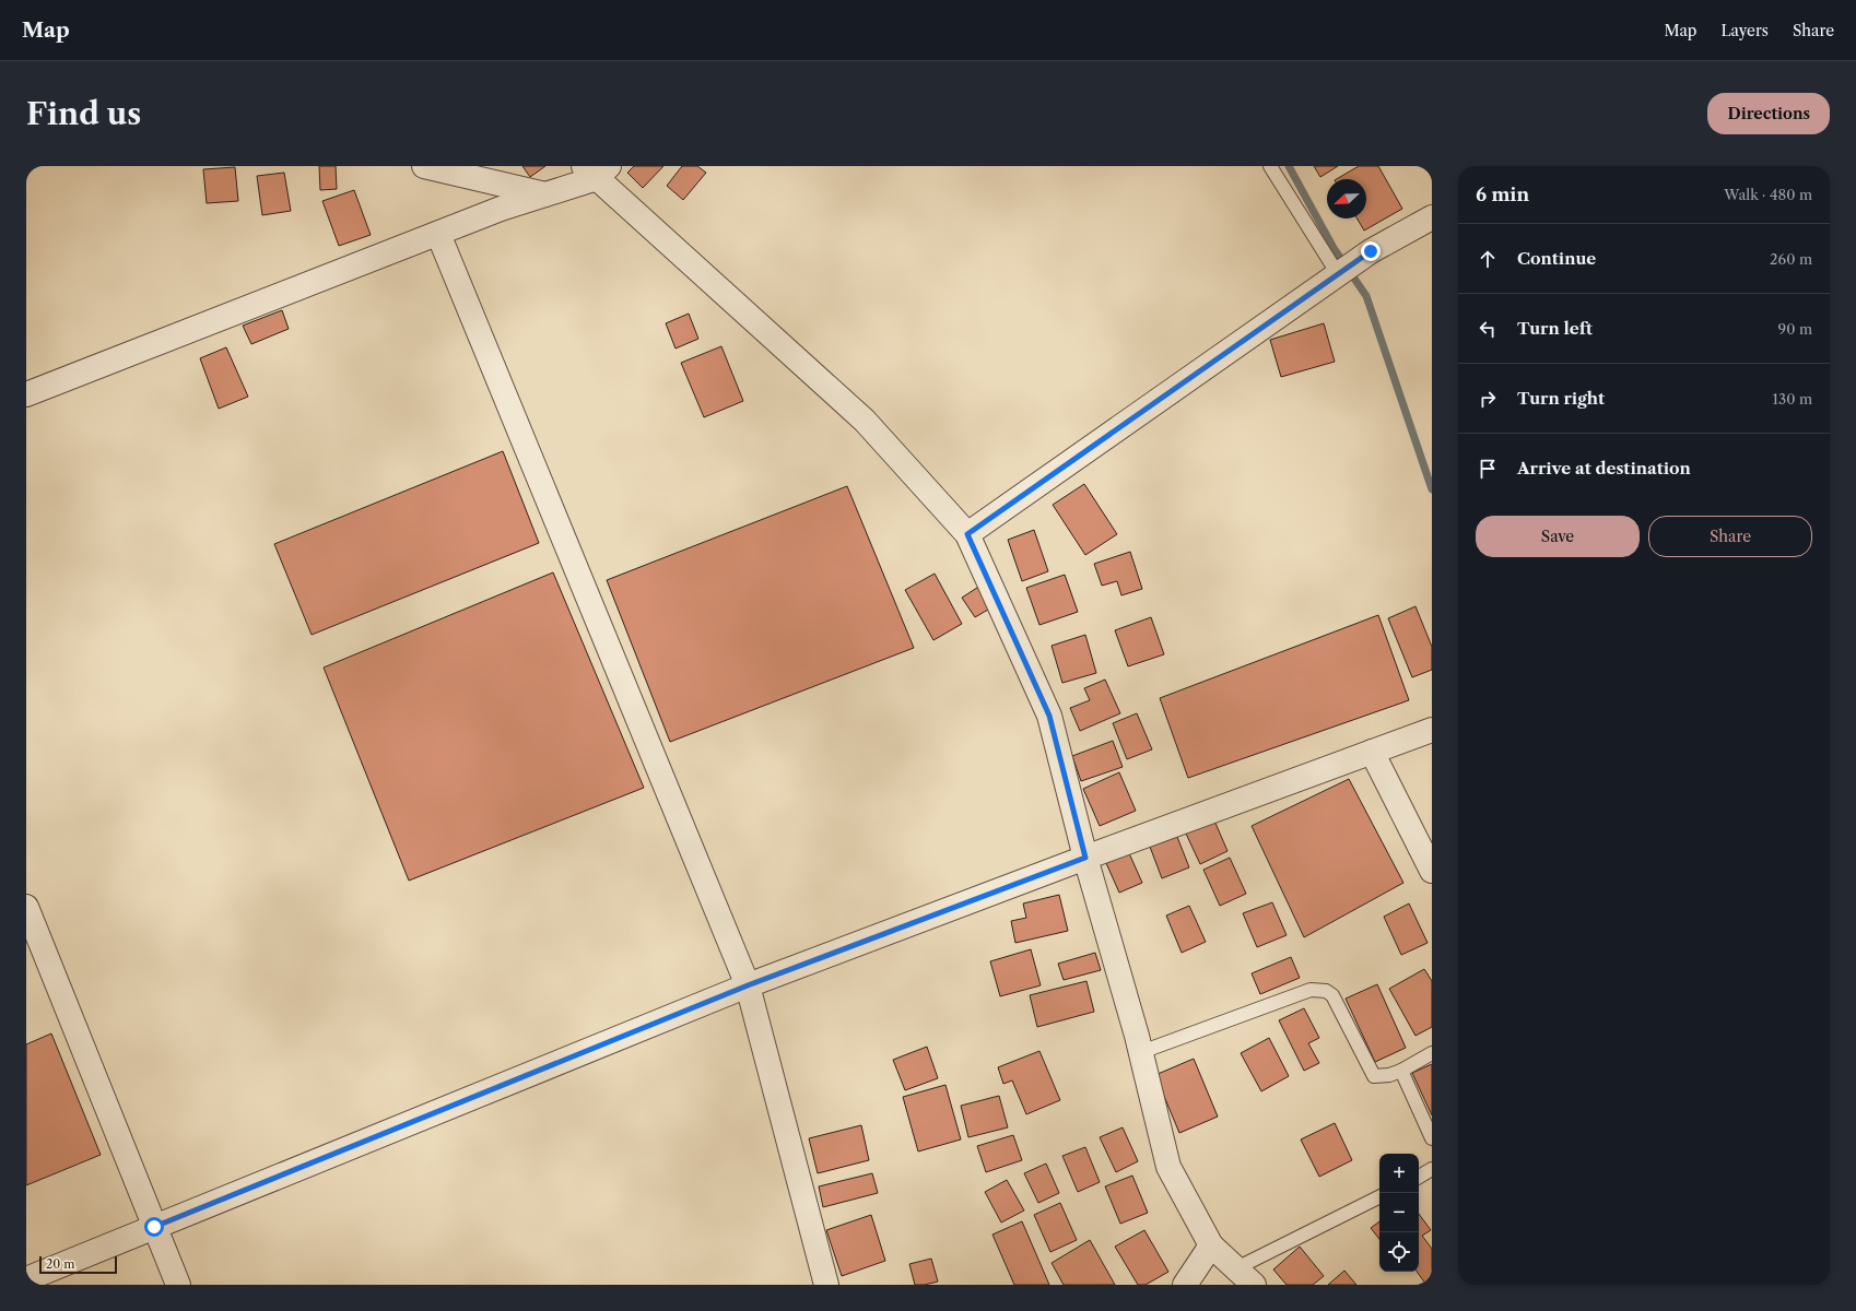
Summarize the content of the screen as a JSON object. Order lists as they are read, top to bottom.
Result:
{
  "scale_bar": "20 m",
  "north": "bottom left",
  "page": {
    "header": "Map",
    "nav": ["Map", "Layers", "Share"],
    "buttons": [
      "Directions",
      ["Save", "Share"]
    ],
    "title": "Find us",
    "heading": ["6 min", "Walk · 480 m"],
    "list": [
      ["Continue", "260 m"],
      ["Turn left", "90 m"],
      ["Turn right", "130 m"],
      "Arrive at destination"
    ],
    "map_buttons": ["+", "−"],
    "scale": "20 m"
  }
}
